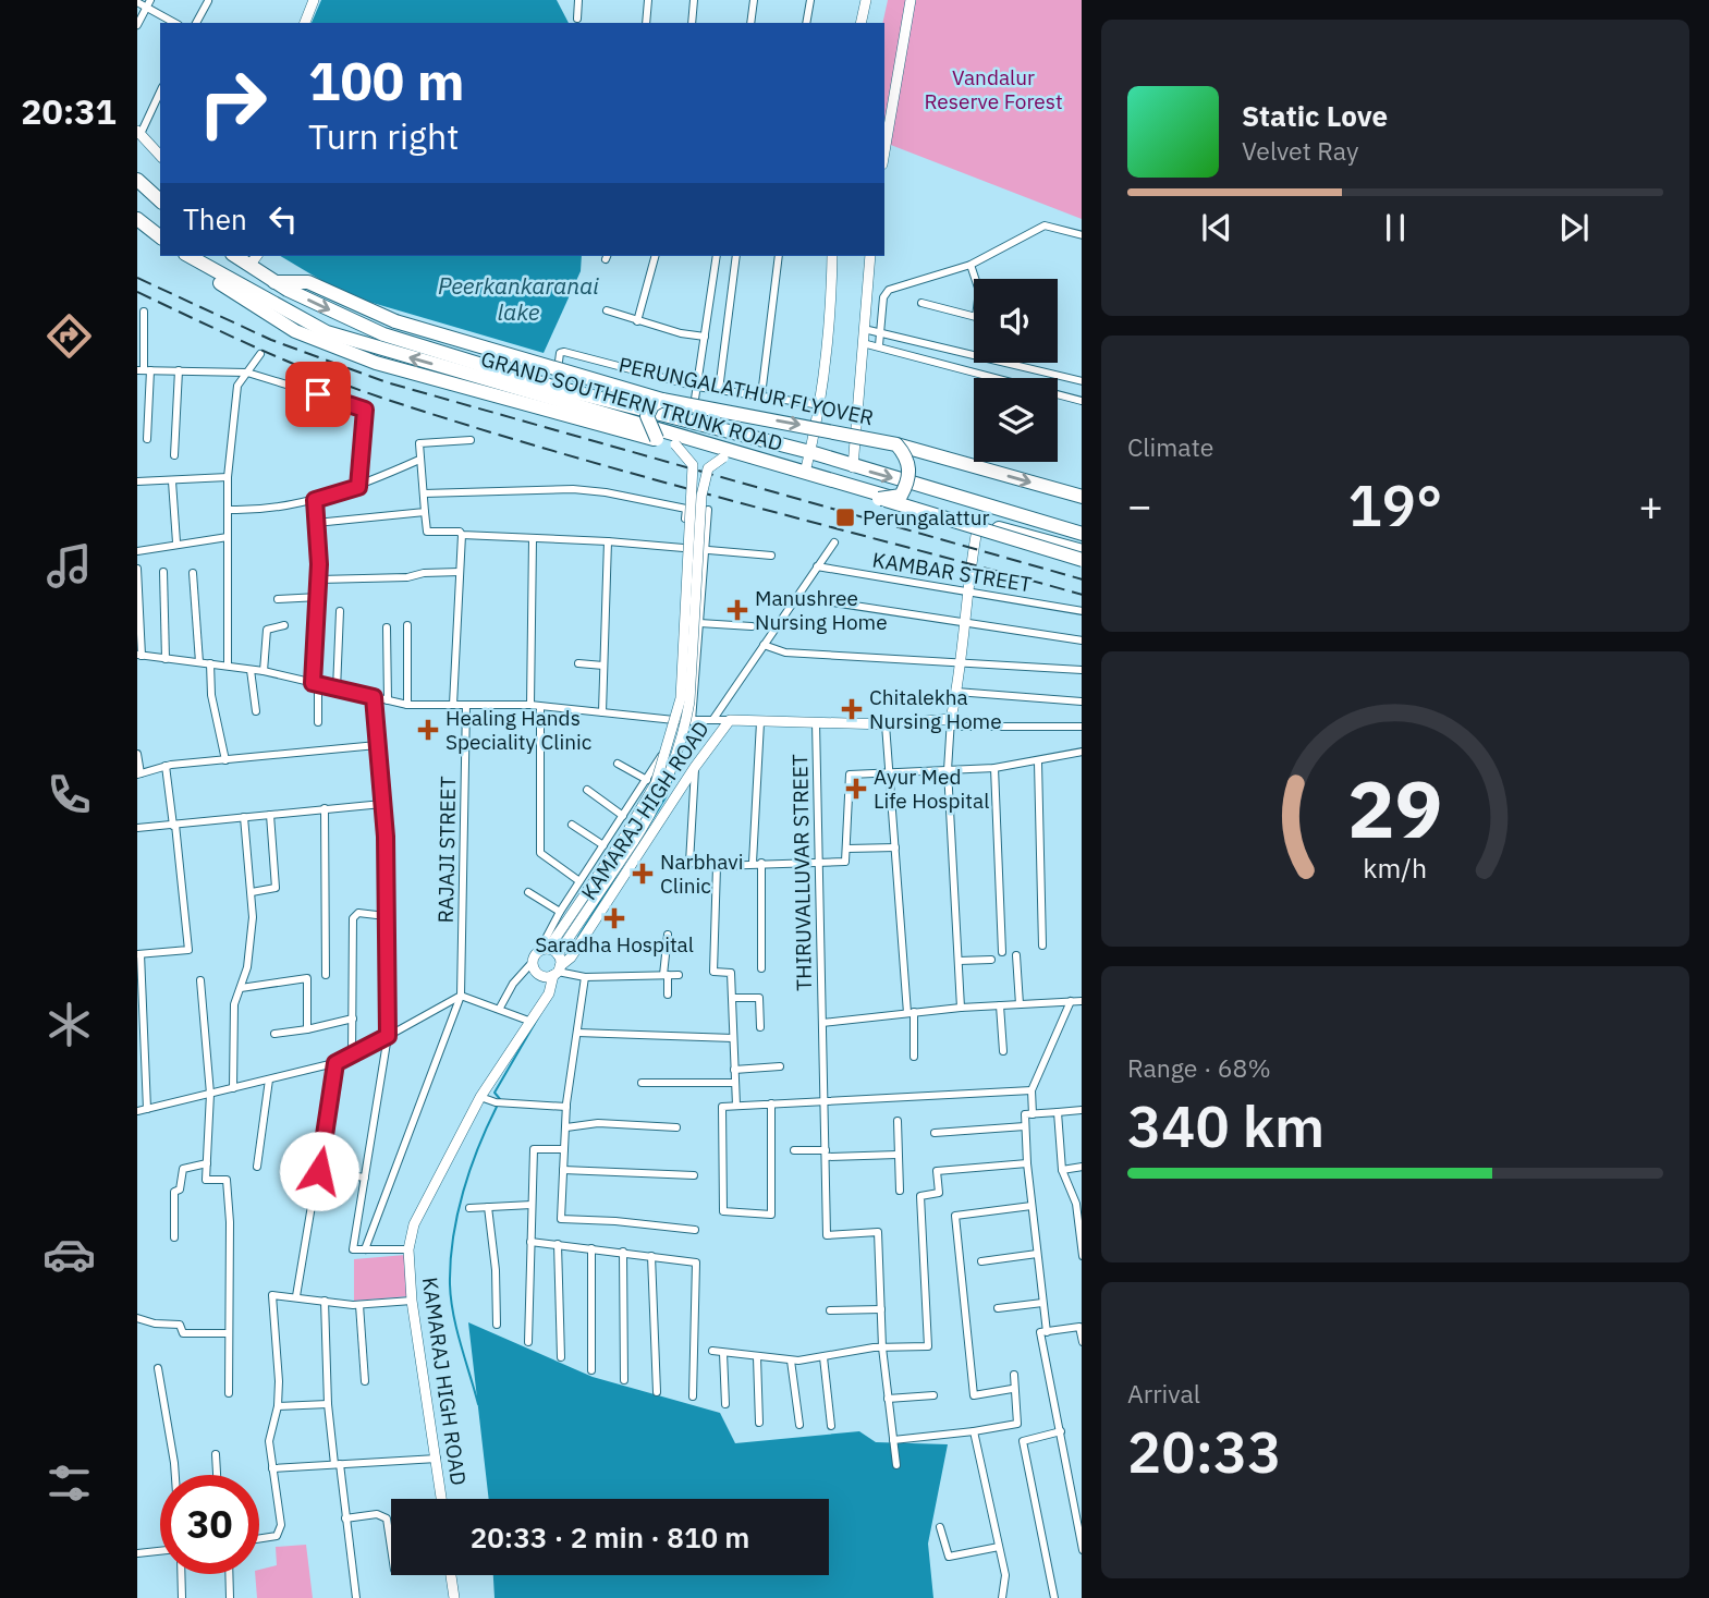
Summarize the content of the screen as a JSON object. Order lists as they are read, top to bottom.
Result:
{
  "streets": {
    "highway": ["PERUNGALATHUR FLYOVER", "GRAND SOUTHERN TRUNK ROAD"],
    "street": [
      "KAMBAR STREET",
      "KAMARAJ HIGH ROAD",
      "RAJAJI STREET",
      "THIRUVALLUVAR STREET"
    ]
  },
  "crossings": [
    ["PERUNGALATHUR FLYOVER", "GRAND SOUTHERN TRUNK ROAD"],
    ["KAMARAJ HIGH ROAD", "THIRUVALLUVAR STREET"]
  ],
  "water": ["Peerkankaranai lake"],
  "parks": ["Vandalur Reserve Forest"],
  "places": {
    "transit": ["Perungalattur"],
    "health": [
      "Manushree Nursing Home",
      "Chitalekha Nursing Home",
      "Healing Hands Speciality Clinic",
      "Ayur Med Life Hospital",
      "Narbhavi Clinic",
      "Saradha Hospital"
    ]
  },
  "page": {
    "tabs": "20:31",
    "turn": ["100 m", "Turn right"],
    "song": ["Static Love", "Velvet Ray"],
    "then": "Then",
    "tile": [
      "Climate",
      ["Range · 68%", "340 km"],
      ["Arrival", "20:33"]
    ],
    "heat": ["−", "19°", "+"],
    "limit": "30",
    "trip": "20:33 · 2 min · 810 m",
    "gauge": ["29", "km/h"]
  }
}
